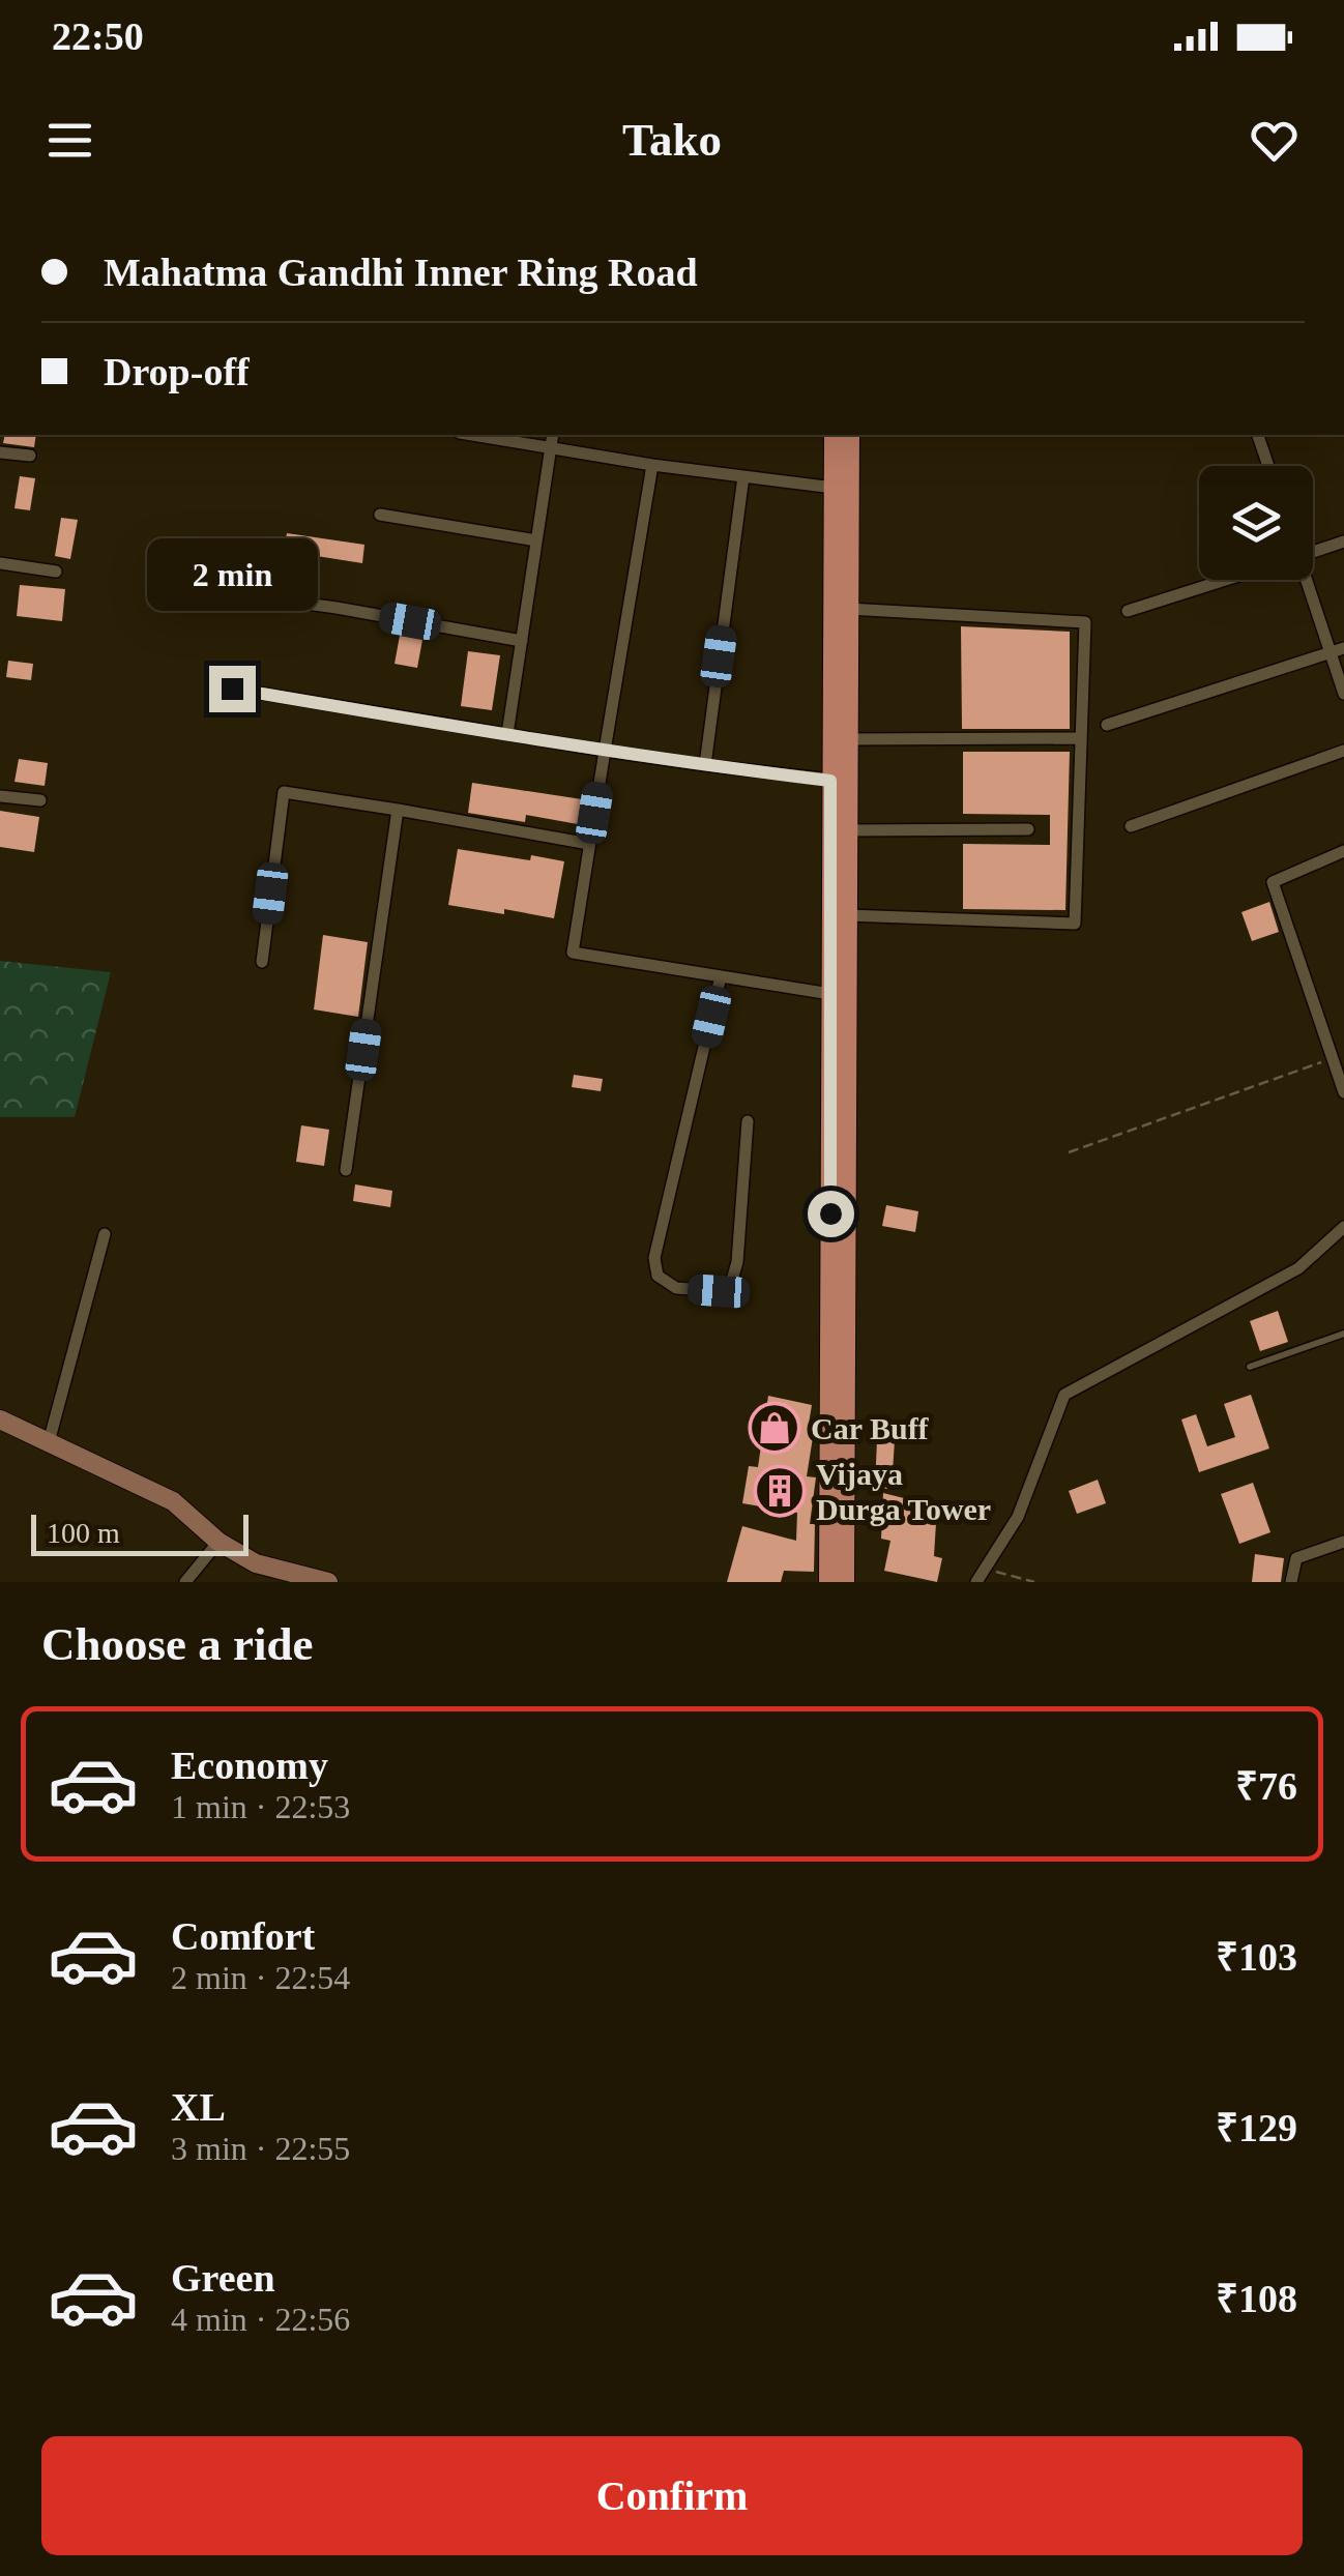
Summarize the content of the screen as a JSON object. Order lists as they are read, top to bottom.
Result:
{
  "places": {
    "shop": ["Car Buff"],
    "building": ["Vijaya Durga Tower"]
  },
  "scale_bar": "100 m",
  "page": {
    "status": "22:50",
    "header": "Tako",
    "banner": ["Mahatma Gandhi Inner Ring Road", "Drop-off"],
    "bubble": "2 min",
    "scale": "100 m",
    "heading": "Choose a ride",
    "list": [
      {
        "name": "Economy",
        "note": "1 min · 22:53",
        "value": "₹76"
      },
      {
        "name": "Comfort",
        "note": "2 min · 22:54",
        "value": "₹103"
      },
      {
        "name": "XL",
        "note": "3 min · 22:55",
        "value": "₹129"
      },
      {
        "name": "Green",
        "note": "4 min · 22:56",
        "value": "₹108"
      }
    ],
    "buttons": "Confirm"
  }
}
